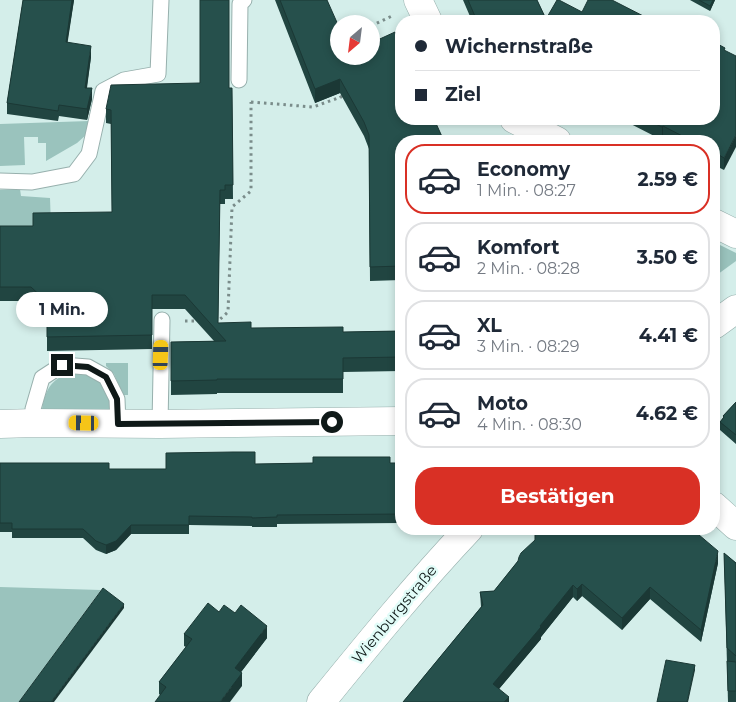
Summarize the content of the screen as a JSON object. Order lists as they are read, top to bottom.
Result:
{
  "streets": {
    "street": ["Wienburgstraße"]
  },
  "north": "bottom left",
  "page": {
    "banner": ["Wichernstraße", "Ziel"],
    "list": [
      {
        "name": "Economy",
        "note": "1 Min. · 08:27",
        "value": "2.59 €"
      },
      {
        "name": "Komfort",
        "note": "2 Min. · 08:28",
        "value": "3.50 €"
      },
      {
        "name": "XL",
        "note": "3 Min. · 08:29",
        "value": "4.41 €"
      },
      {
        "name": "Moto",
        "note": "4 Min. · 08:30",
        "value": "4.62 €"
      }
    ],
    "bubble": "1 Min.",
    "buttons": "Bestätigen"
  }
}
